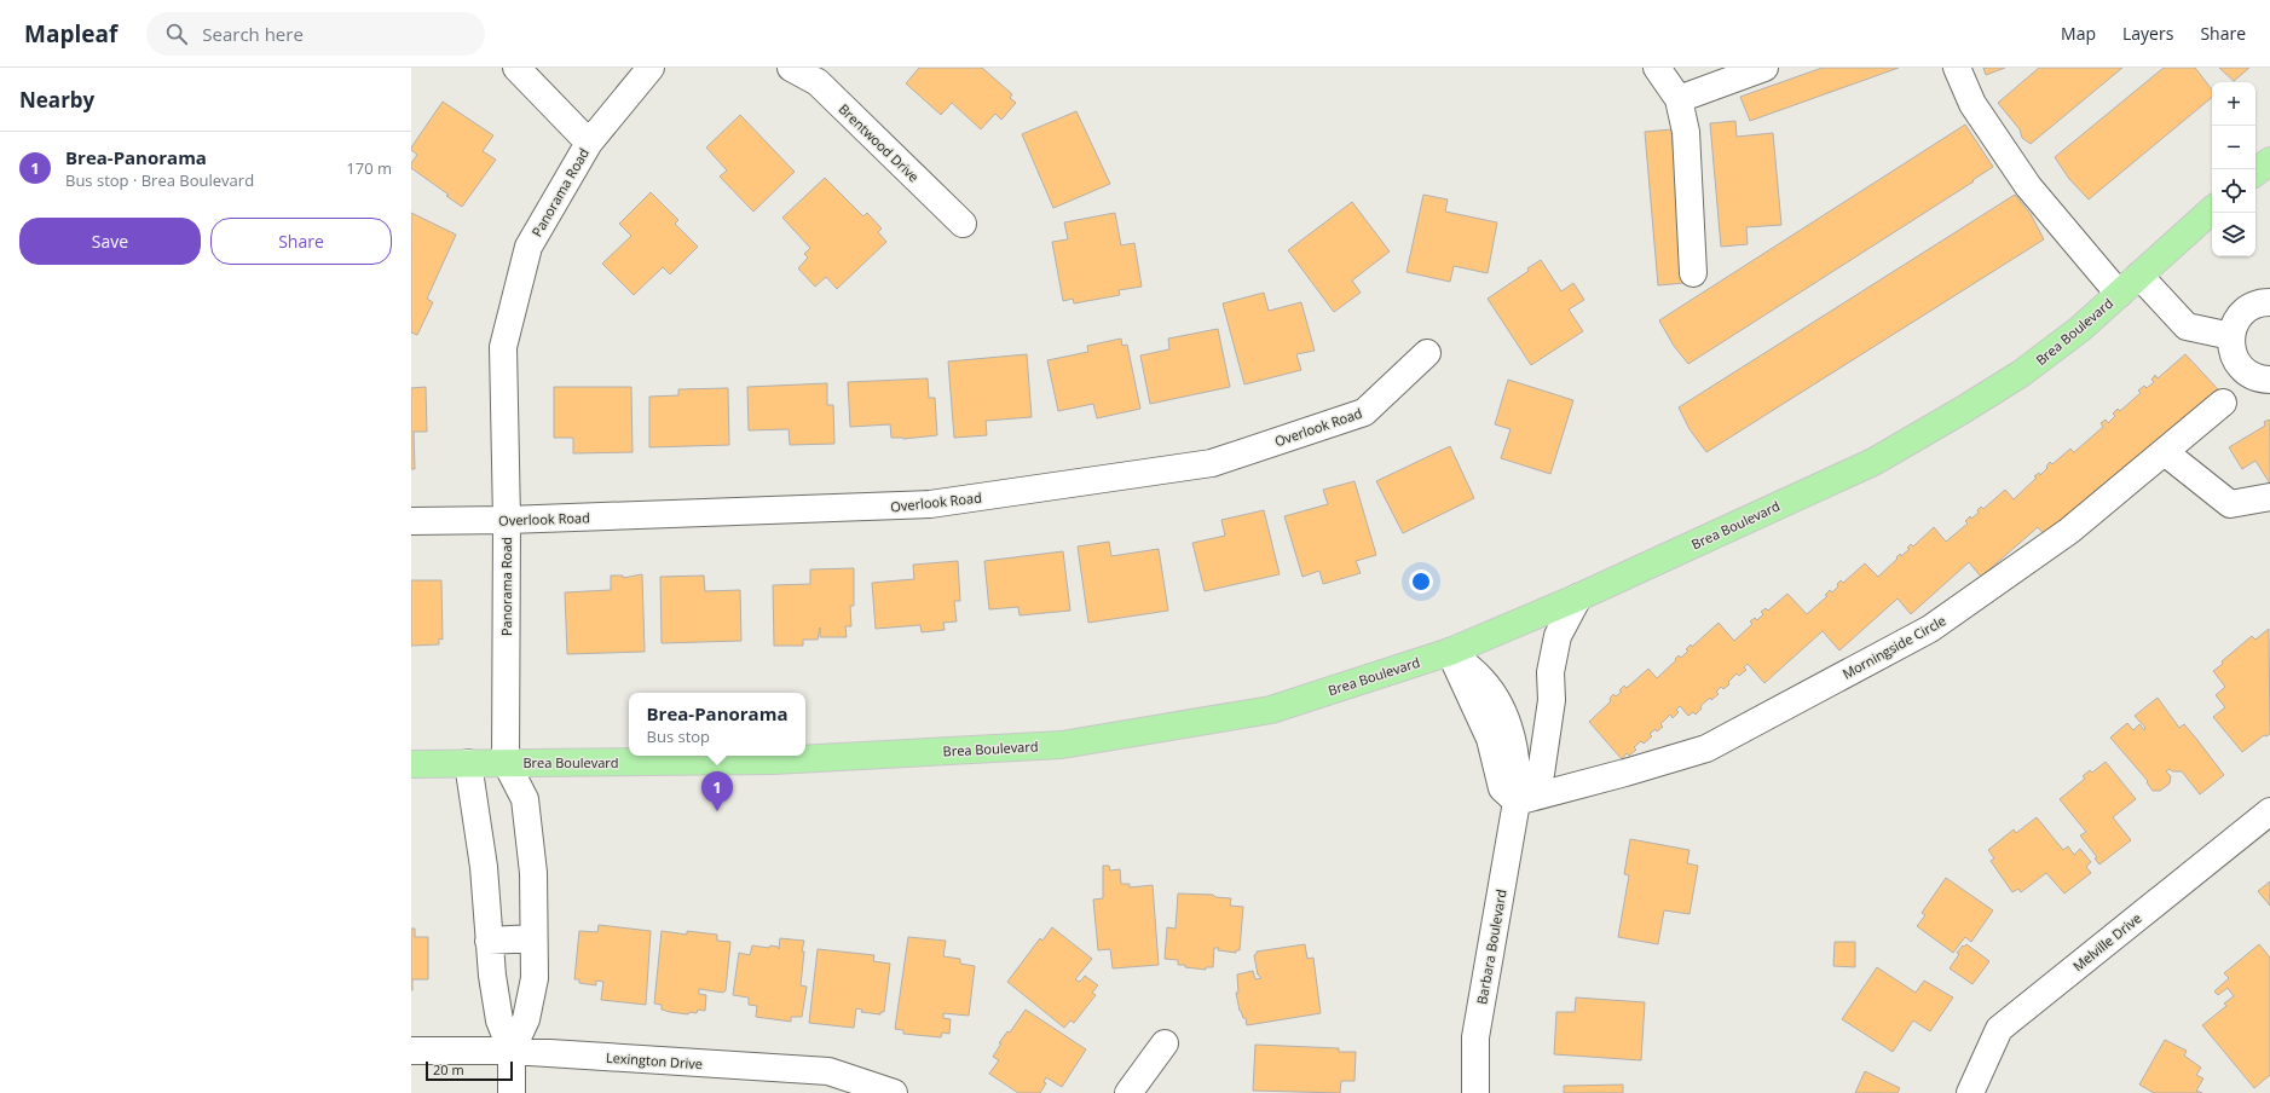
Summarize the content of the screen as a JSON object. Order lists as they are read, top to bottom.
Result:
{
  "streets": {
    "main road": ["Brea Boulevard"],
    "street": [
      "Brentwood Drive",
      "Panorama Road",
      "Overlook Road",
      "Morningside Circle",
      "Melville Drive",
      "Barbara Boulevard",
      "Lexington Drive"
    ]
  },
  "crossings": [
    ["Panorama Road", "Brea Boulevard"],
    ["Panorama Road", "Overlook Road"],
    ["Panorama Road", "Lexington Drive"],
    ["Brea Boulevard", "Barbara Boulevard"],
    ["Morningside Circle", "Barbara Boulevard"]
  ],
  "scale_bar": "20 m",
  "page": {
    "header": "Mapleaf",
    "search": "Search here",
    "nav": ["Map", "Layers", "Share"],
    "heading": "Nearby",
    "map_buttons": ["+", "−"],
    "list": [
      {
        "mark": "1",
        "name": "Brea-Panorama",
        "note": "Bus stop · Brea Boulevard",
        "value": "170 m"
      }
    ],
    "buttons": ["Save", "Share"],
    "popup": ["Brea-Panorama", "Bus stop"],
    "pins": "1",
    "scale": "20 m"
  }
}
